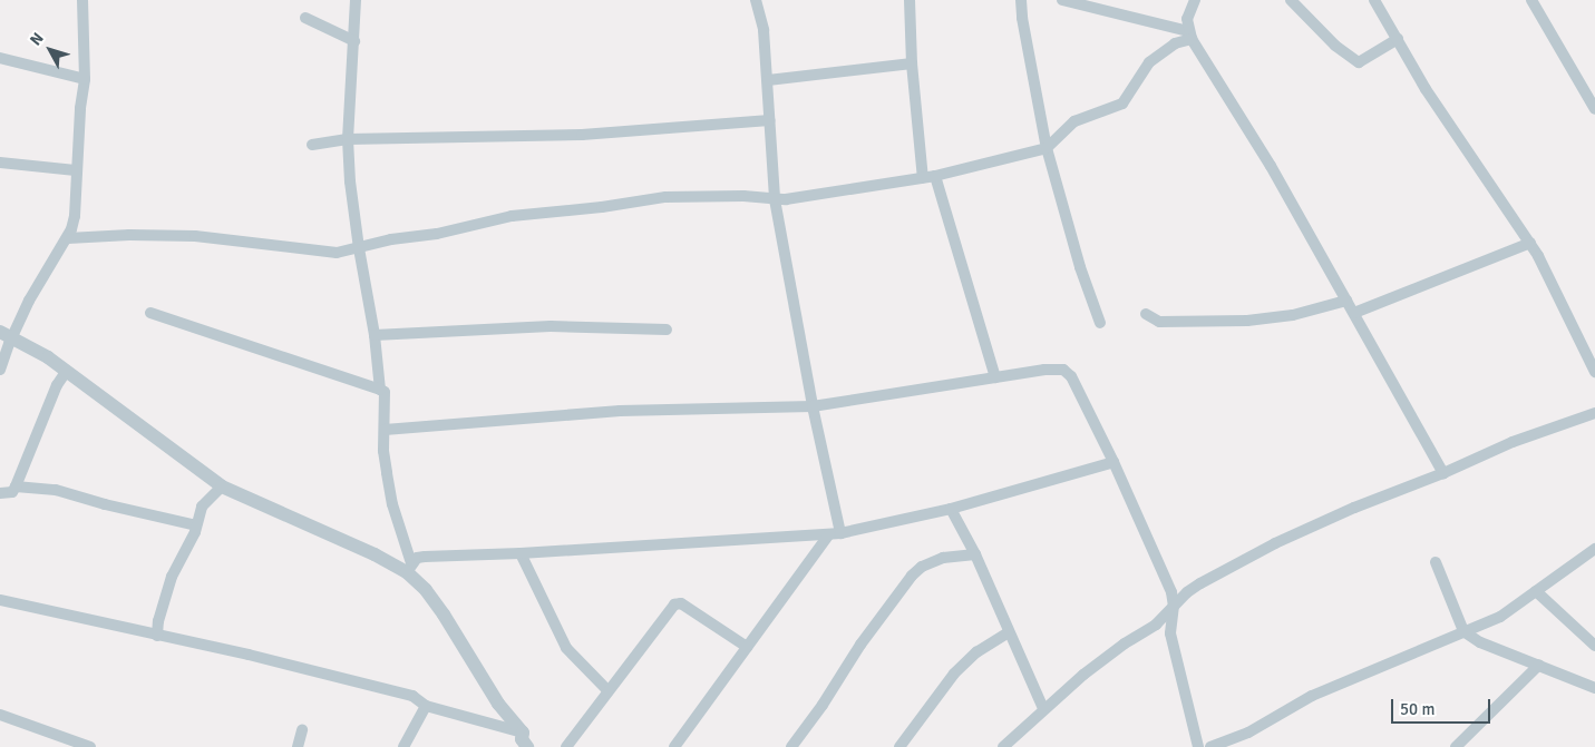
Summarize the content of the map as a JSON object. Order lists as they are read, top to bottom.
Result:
{
  "scale_bar": "50 m",
  "north": "top left"
}
